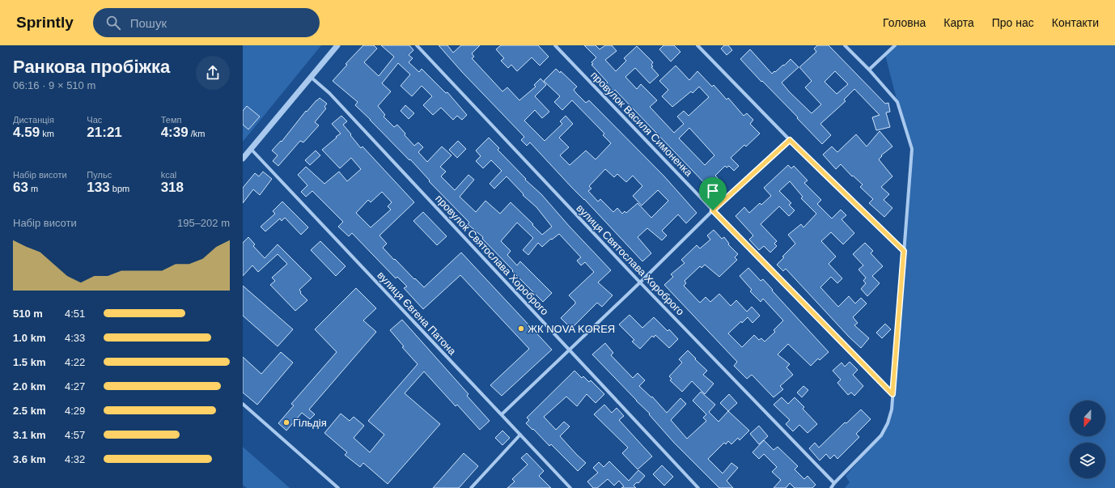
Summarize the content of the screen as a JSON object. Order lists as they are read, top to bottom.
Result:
{
  "streets": {
    "street": [
      "провулок Василя Симоненка",
      "провулок Святослава Хороброго",
      "вулиця Святослава Хороброго",
      "вулиця Євгена Патона"
    ]
  },
  "places": ["ЖК NOVA KOREЯ", "Гільдія"],
  "north": "bottom",
  "page": {
    "header": "Sprintly",
    "search": "Пошук",
    "nav": [
      "Головна",
      "Карта",
      "Про нас",
      "Контакти"
    ],
    "heading": ["Ранкова пробіжка", "06:16 · 9 × 510 m"],
    "stats": [
      ["Дистанція", "4.59 km"],
      ["Час", "21:21"],
      ["Темп", "4:39 /km"],
      ["Набір висоти", "63 m"],
      ["Пульс", "133 bpm"],
      ["kcal", "318"]
    ],
    "chart": ["Набір висоти", "195–202 m"],
    "list": [
      {
        "name": "510 m",
        "note": "4:51"
      },
      {
        "name": "1.0 km",
        "note": "4:33"
      },
      {
        "name": "1.5 km",
        "note": "4:22"
      },
      {
        "name": "2.0 km",
        "note": "4:27"
      },
      {
        "name": "2.5 km",
        "note": "4:29"
      },
      {
        "name": "3.1 km",
        "note": "4:57"
      },
      {
        "name": "3.6 km",
        "note": "4:32"
      }
    ]
  }
}
